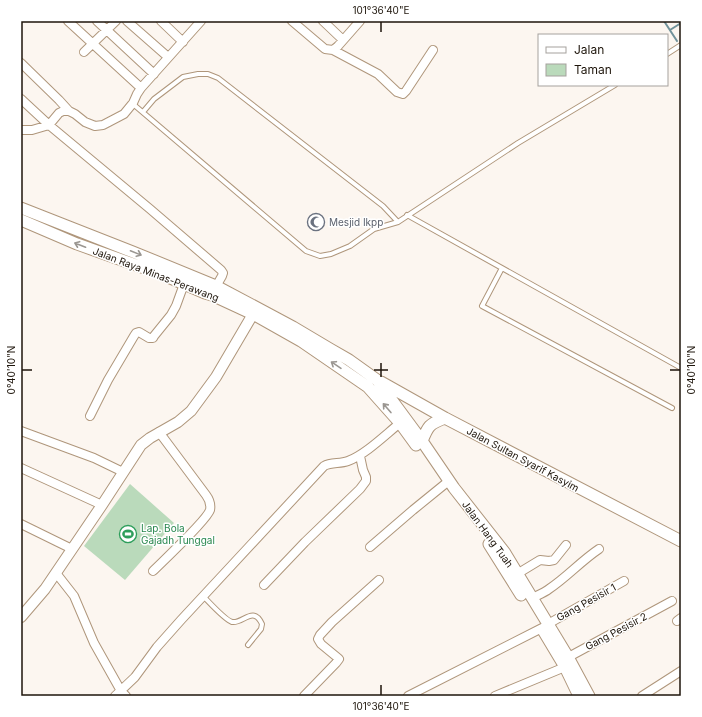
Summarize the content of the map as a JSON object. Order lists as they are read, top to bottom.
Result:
{
  "streets": {
    "main road": ["Jalan Raya Minas-Perawang", "Jalan Sultan Syarif Kasyim", "Jalan Hang Tuah"],
    "street": ["Gang Pesisir 1", "Gang Pesisir 2"]
  },
  "crossings": [
    ["Jalan Raya Minas-Perawang", "Jalan Sultan Syarif Kasyim"],
    ["Jalan Raya Minas-Perawang", "Jalan Hang Tuah"],
    ["Jalan Sultan Syarif Kasyim", "Jalan Hang Tuah"],
    ["Jalan Hang Tuah", "Gang Pesisir 1"],
    ["Jalan Hang Tuah", "Gang Pesisir 2"]
  ],
  "places": {
    "mosque": ["Mesjid Ikpp"],
    "sports": ["Lap. Bola Gajadh Tunggal"]
  },
  "legend": ["Jalan", "Taman"],
  "coordinates": ["101°36'40\"E", "0°40'10\"N"]
}
